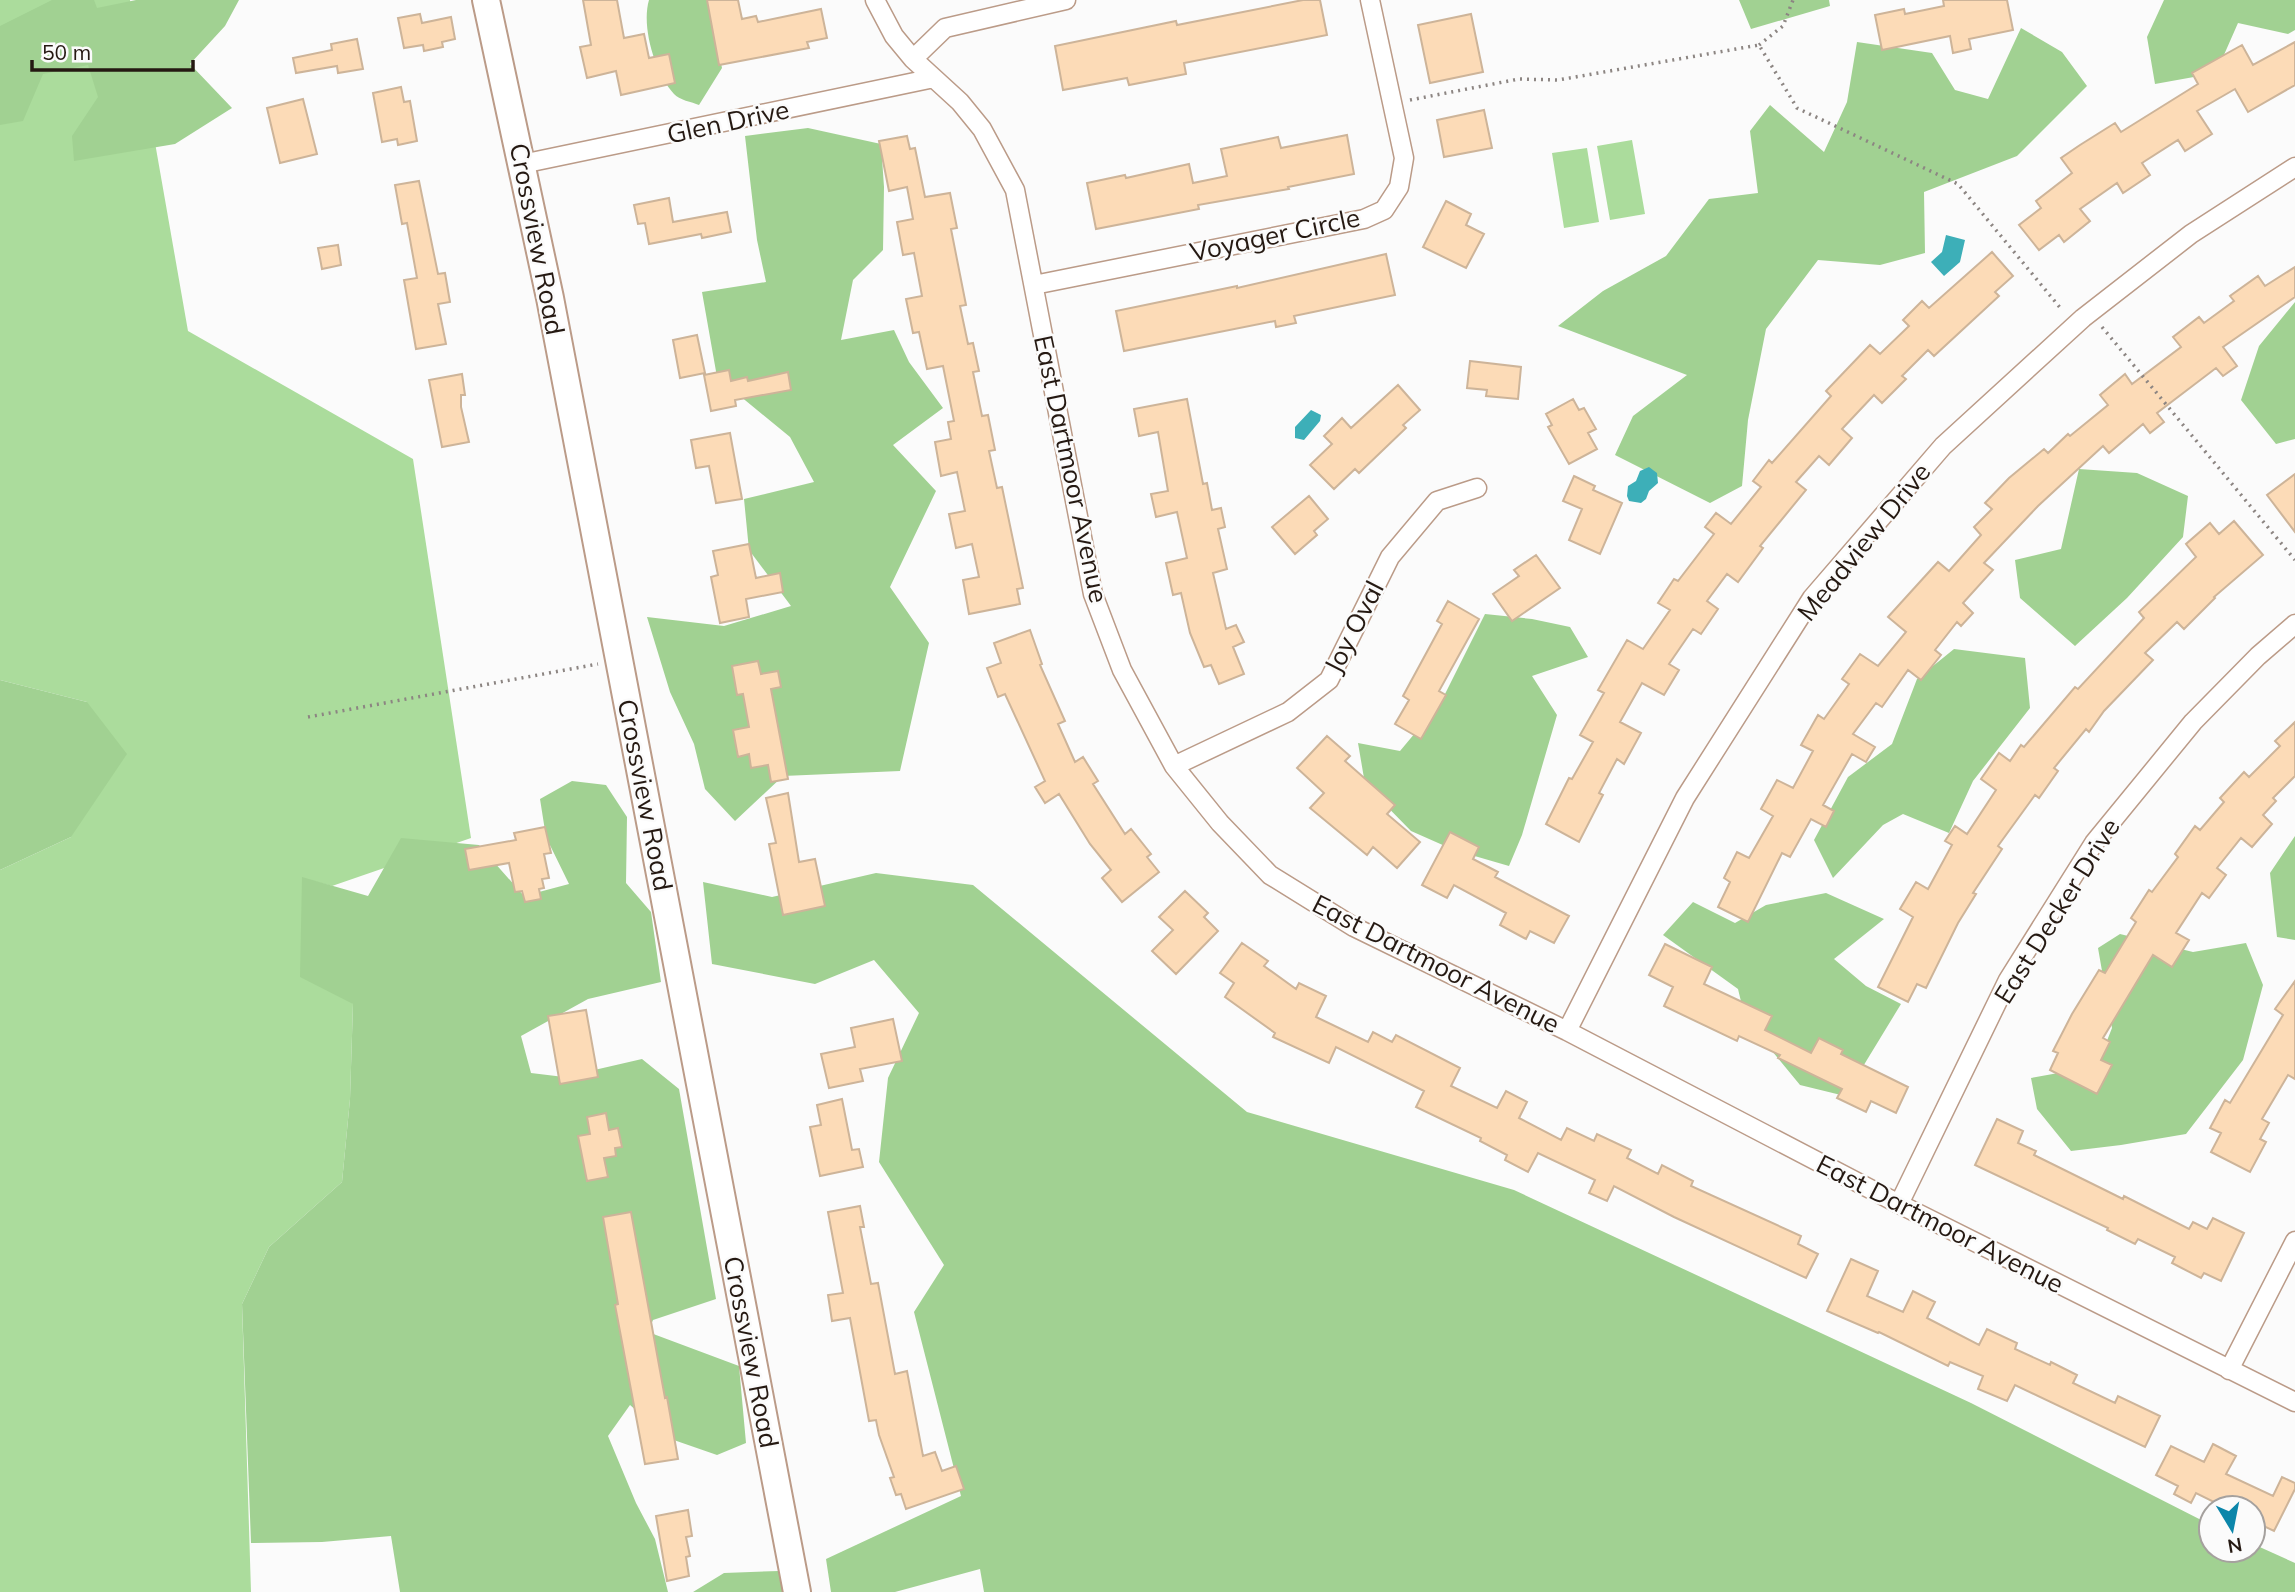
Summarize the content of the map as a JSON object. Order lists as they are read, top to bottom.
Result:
{
  "streets": {
    "street": [
      "Glen Drive",
      "Voyager Circle",
      "Crossview Road",
      "East Dartmoor Avenue",
      "Meadview Drive",
      "Joy Oval",
      "East Decker Drive"
    ]
  },
  "crossings": [
    ["Glen Drive", "Crossview Road"],
    ["Glen Drive", "East Dartmoor Avenue"],
    ["Voyager Circle", "East Dartmoor Avenue"],
    ["East Dartmoor Avenue", "Meadview Drive"],
    ["East Dartmoor Avenue", "Joy Oval"],
    ["East Dartmoor Avenue", "East Decker Drive"]
  ],
  "scale_bar": "50 m",
  "north": "bottom"
}
